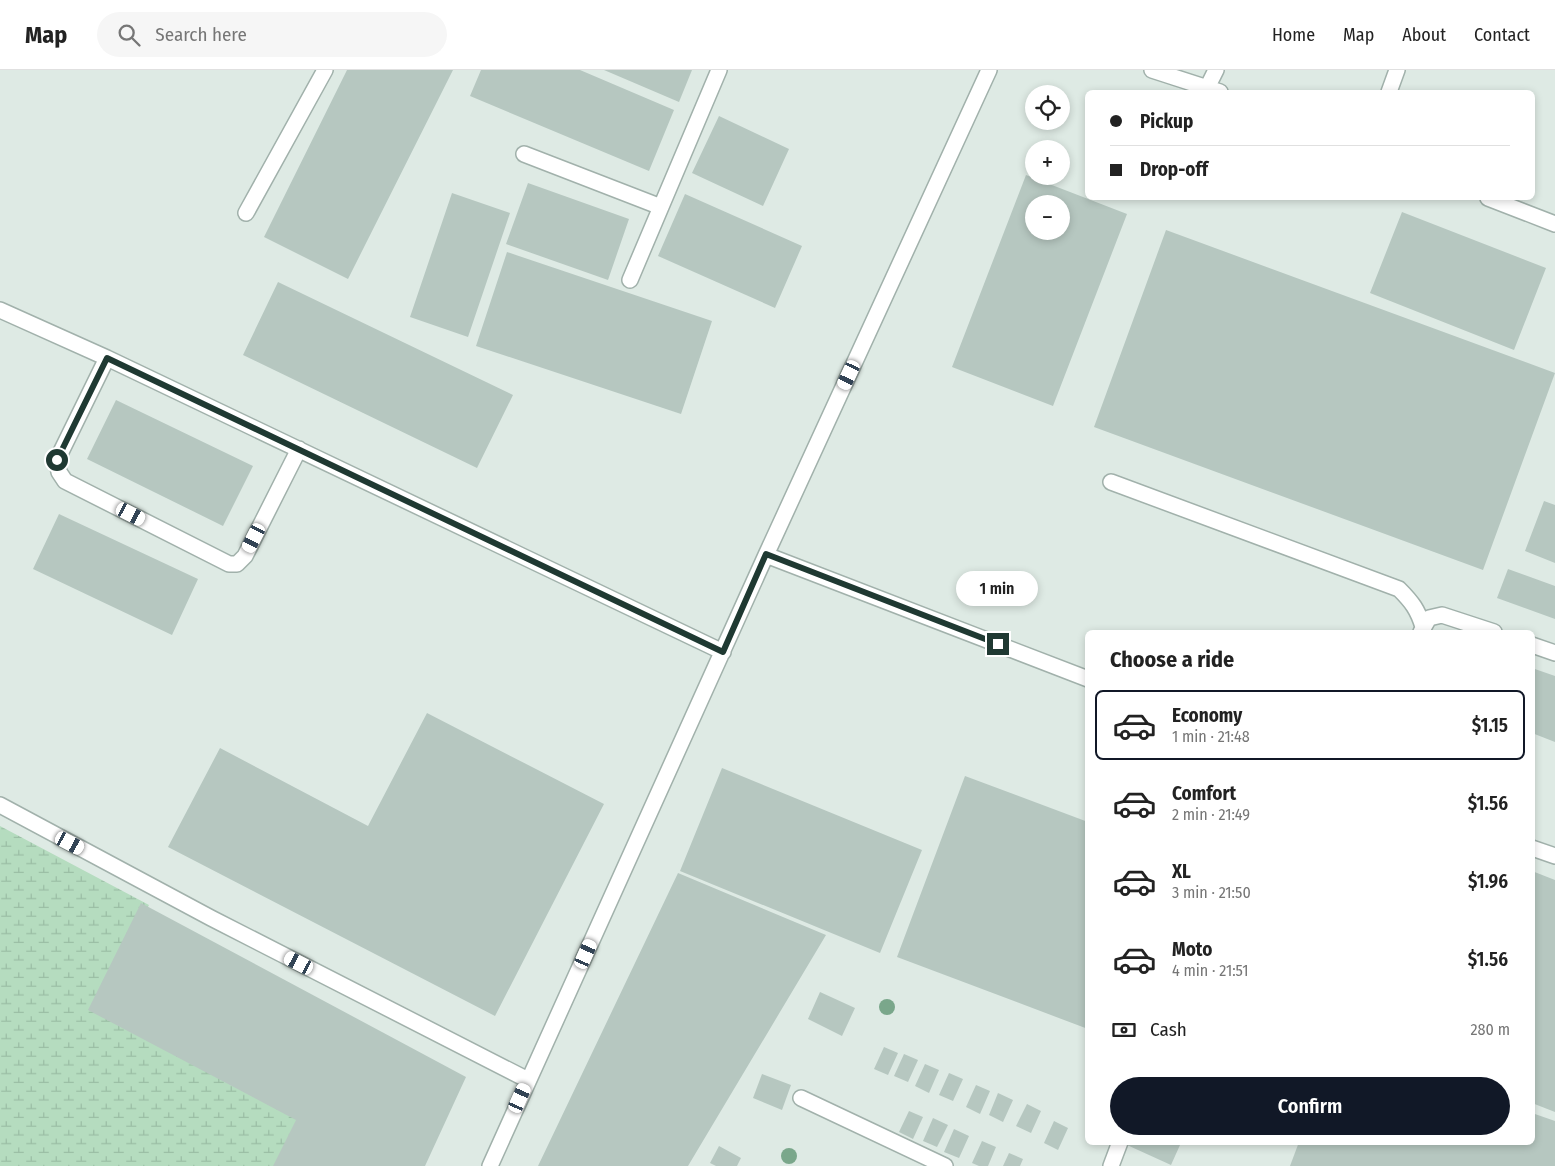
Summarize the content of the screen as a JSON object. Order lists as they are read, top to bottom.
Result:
{
  "page": {
    "header": "Map",
    "search": "Search here",
    "nav": [
      "Home",
      "Map",
      "About",
      "Contact"
    ],
    "map_buttons": ["+", "−"],
    "banner": ["Pickup", "Drop-off"],
    "bubble": "1 min",
    "heading": "Choose a ride",
    "list": [
      {
        "name": "Economy",
        "note": "1 min · 21:48",
        "value": "$1.15"
      },
      {
        "name": "Comfort",
        "note": "2 min · 21:49",
        "value": "$1.56"
      },
      {
        "name": "XL",
        "note": "3 min · 21:50",
        "value": "$1.96"
      },
      {
        "name": "Moto",
        "note": "4 min · 21:51",
        "value": "$1.56"
      }
    ],
    "pay": ["Cash", "280 m"],
    "buttons": "Confirm"
  }
}
